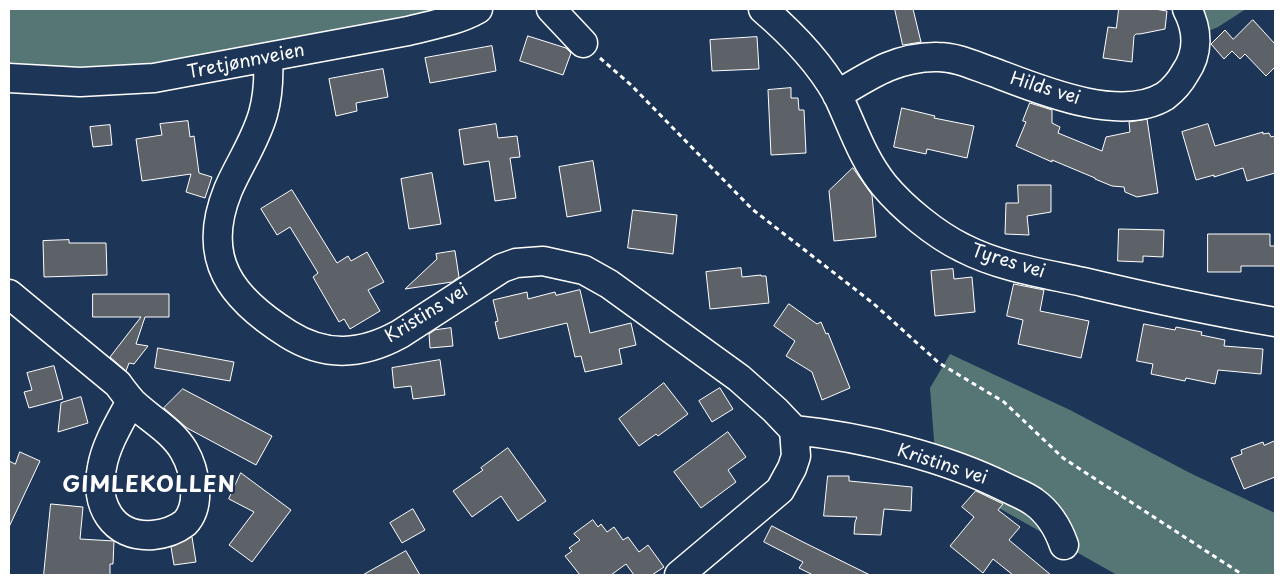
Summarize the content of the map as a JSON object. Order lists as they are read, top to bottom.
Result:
{
  "streets": {
    "street": [
      "Tretjønnveien",
      "Hilds vei",
      "Tyres vei",
      "Kristins vei"
    ]
  },
  "crossings": [
    ["Tretjønnveien", "Kristins vei"],
    ["Hilds vei", "Tyres vei"]
  ],
  "districts": ["GIMLEKOLLEN"]
}
